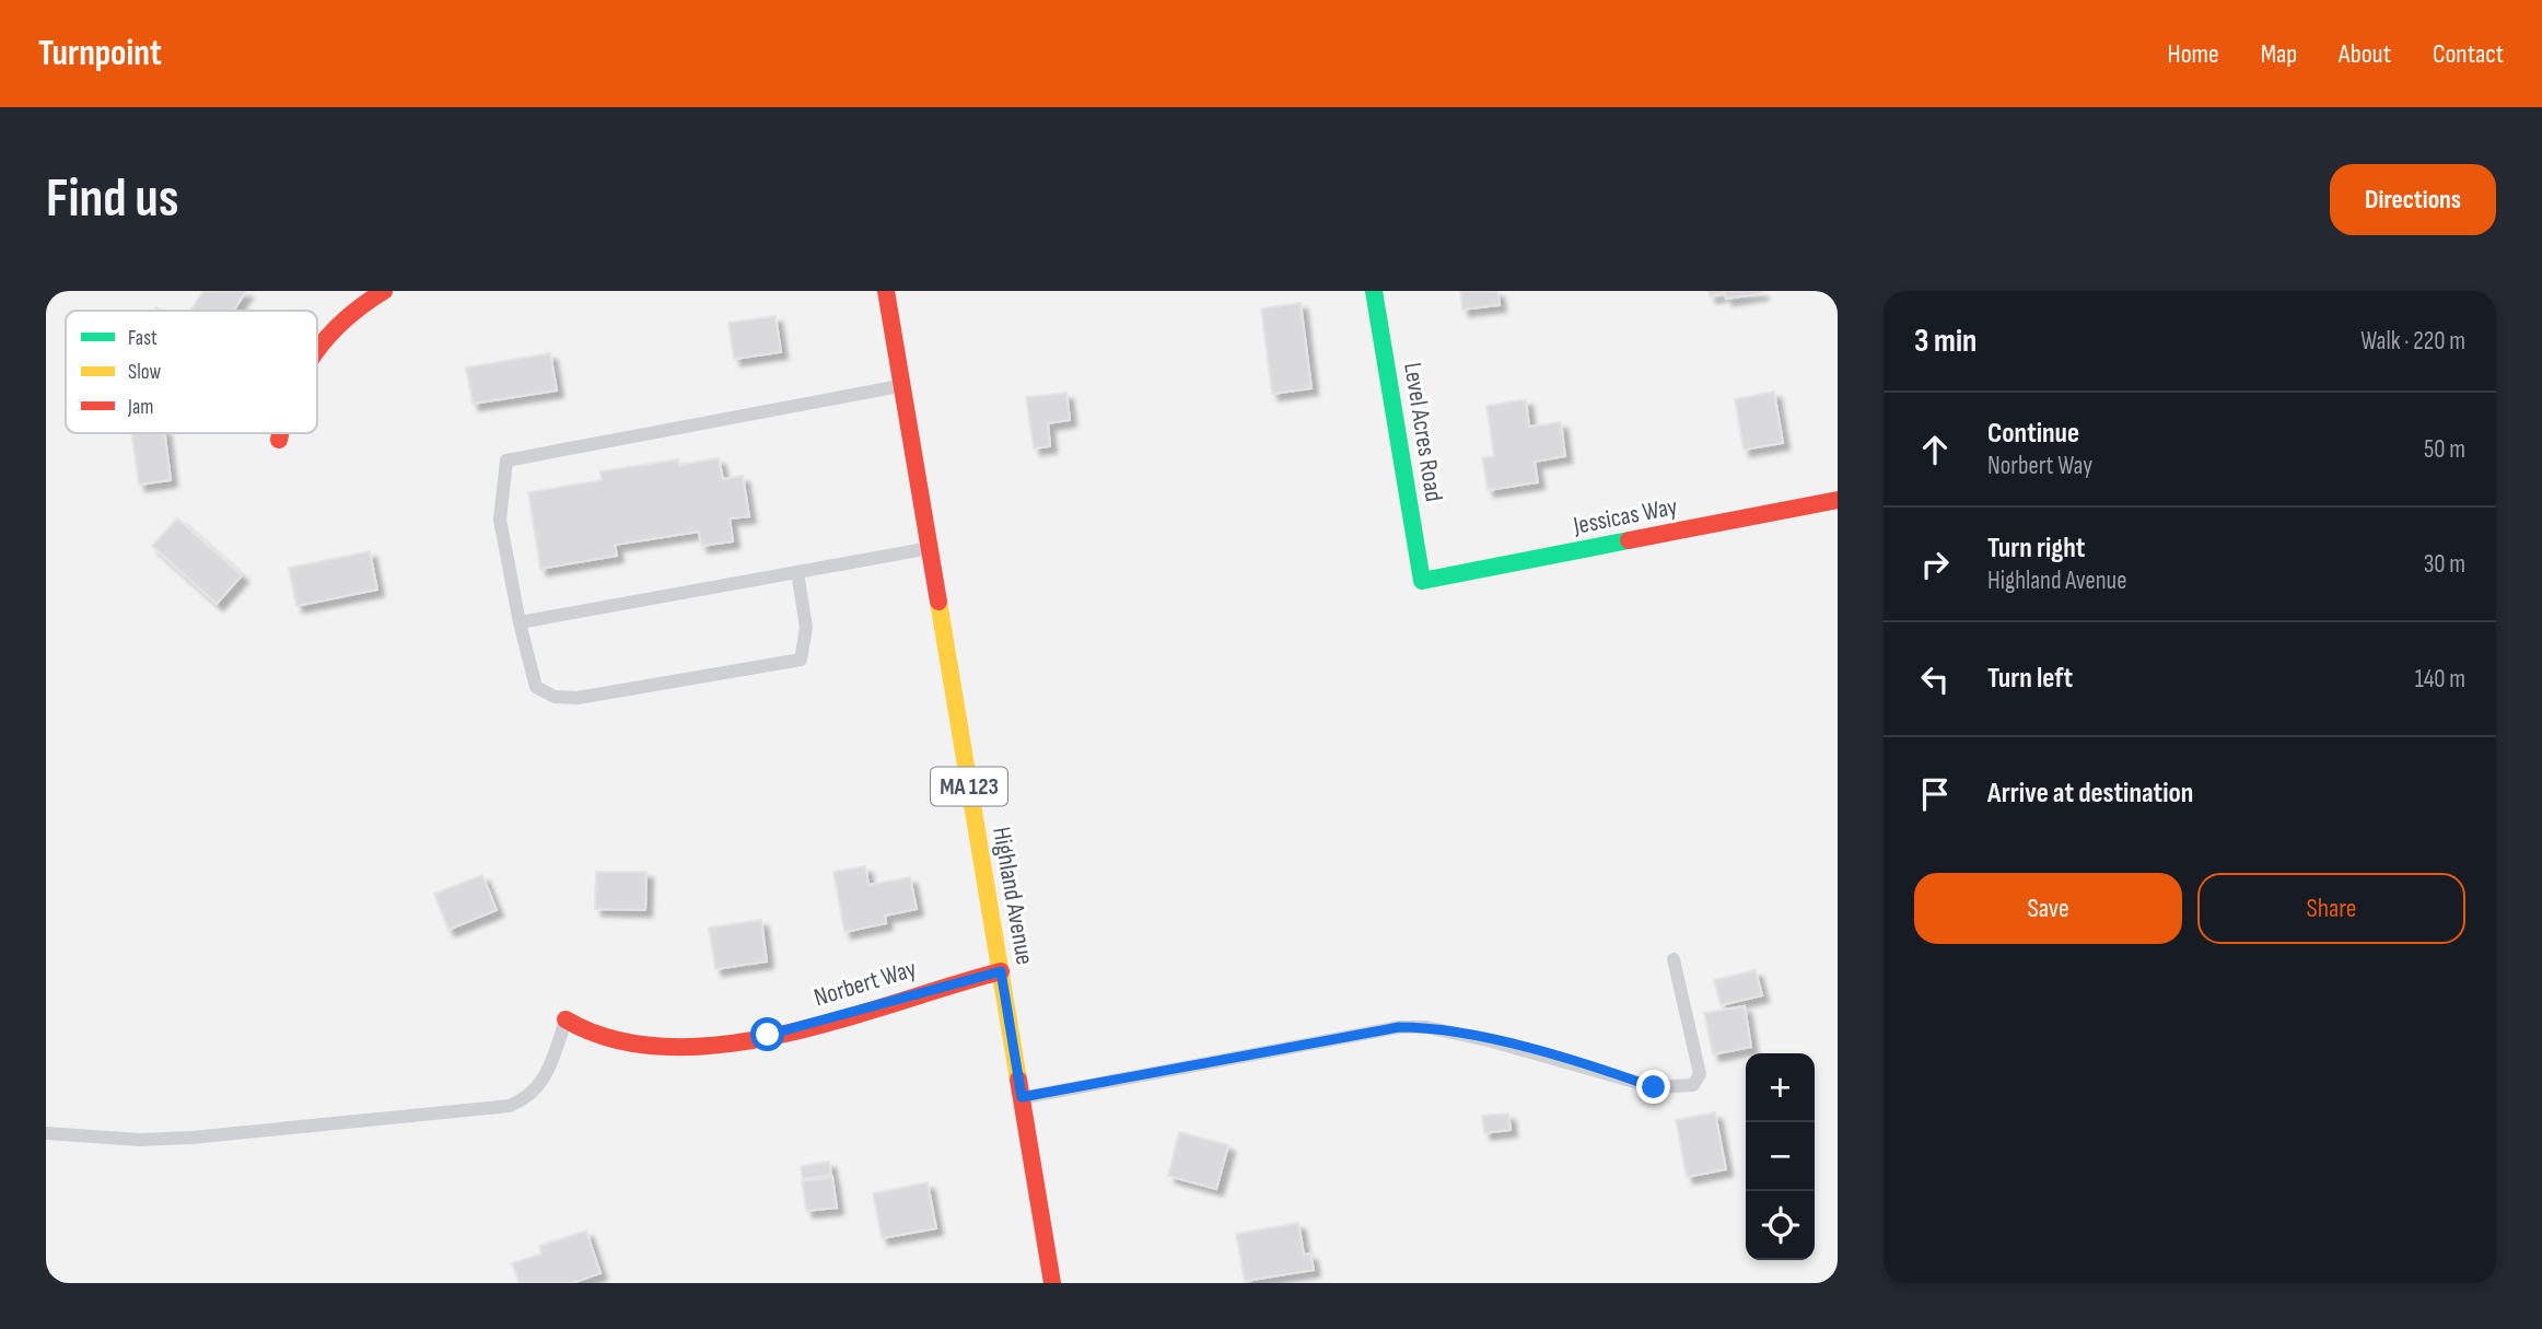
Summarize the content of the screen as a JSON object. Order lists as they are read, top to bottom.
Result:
{
  "streets": {
    "street": [
      "Level Acres Road",
      "Jessicas Way",
      "MA 123",
      "Highland Avenue",
      "Norbert Way"
    ]
  },
  "crossings": [
    ["Level Acres Road", "Jessicas Way"],
    ["Highland Avenue", "Norbert Way"]
  ],
  "legend": ["Fast", "Slow", "Jam"],
  "page": {
    "header": "Turnpoint",
    "nav": [
      "Home",
      "Map",
      "About",
      "Contact"
    ],
    "buttons": [
      "Directions",
      ["Save", "Share"]
    ],
    "title": "Find us",
    "heading": ["3 min", "Walk · 220 m"],
    "list": [
      ["Continue", "Norbert Way", "50 m"],
      ["Turn right", "Highland Avenue", "30 m"],
      ["Turn left", "140 m"],
      "Arrive at destination"
    ],
    "map_buttons": ["+", "−"]
  }
}
